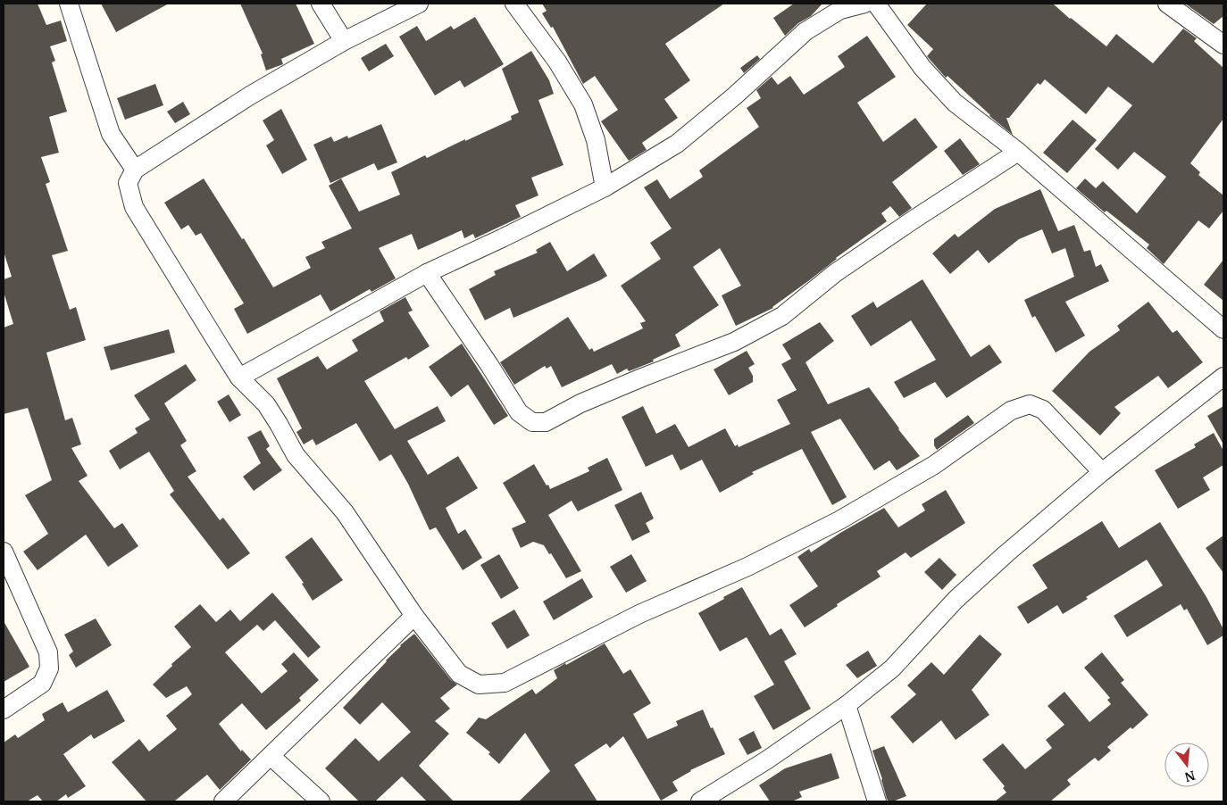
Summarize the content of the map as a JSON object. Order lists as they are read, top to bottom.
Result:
{
  "north": "bottom"
}
